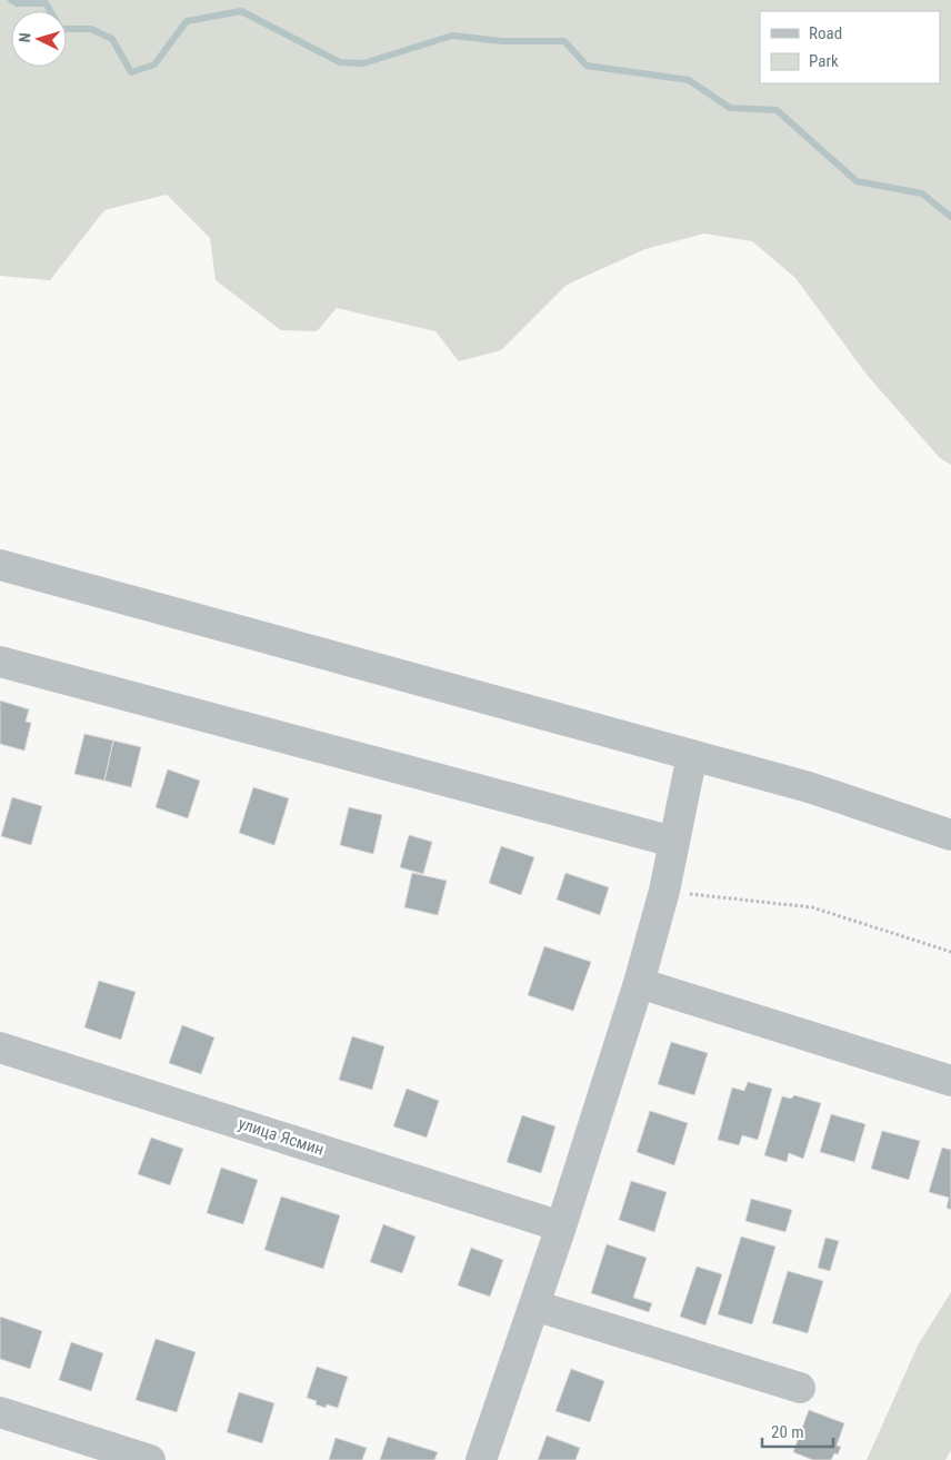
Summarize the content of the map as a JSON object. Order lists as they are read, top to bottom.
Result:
{
  "streets": {
    "street": ["улица Ясмин"]
  },
  "legend": ["Road", "Park"],
  "scale_bar": "20 m",
  "north": "left"
}
